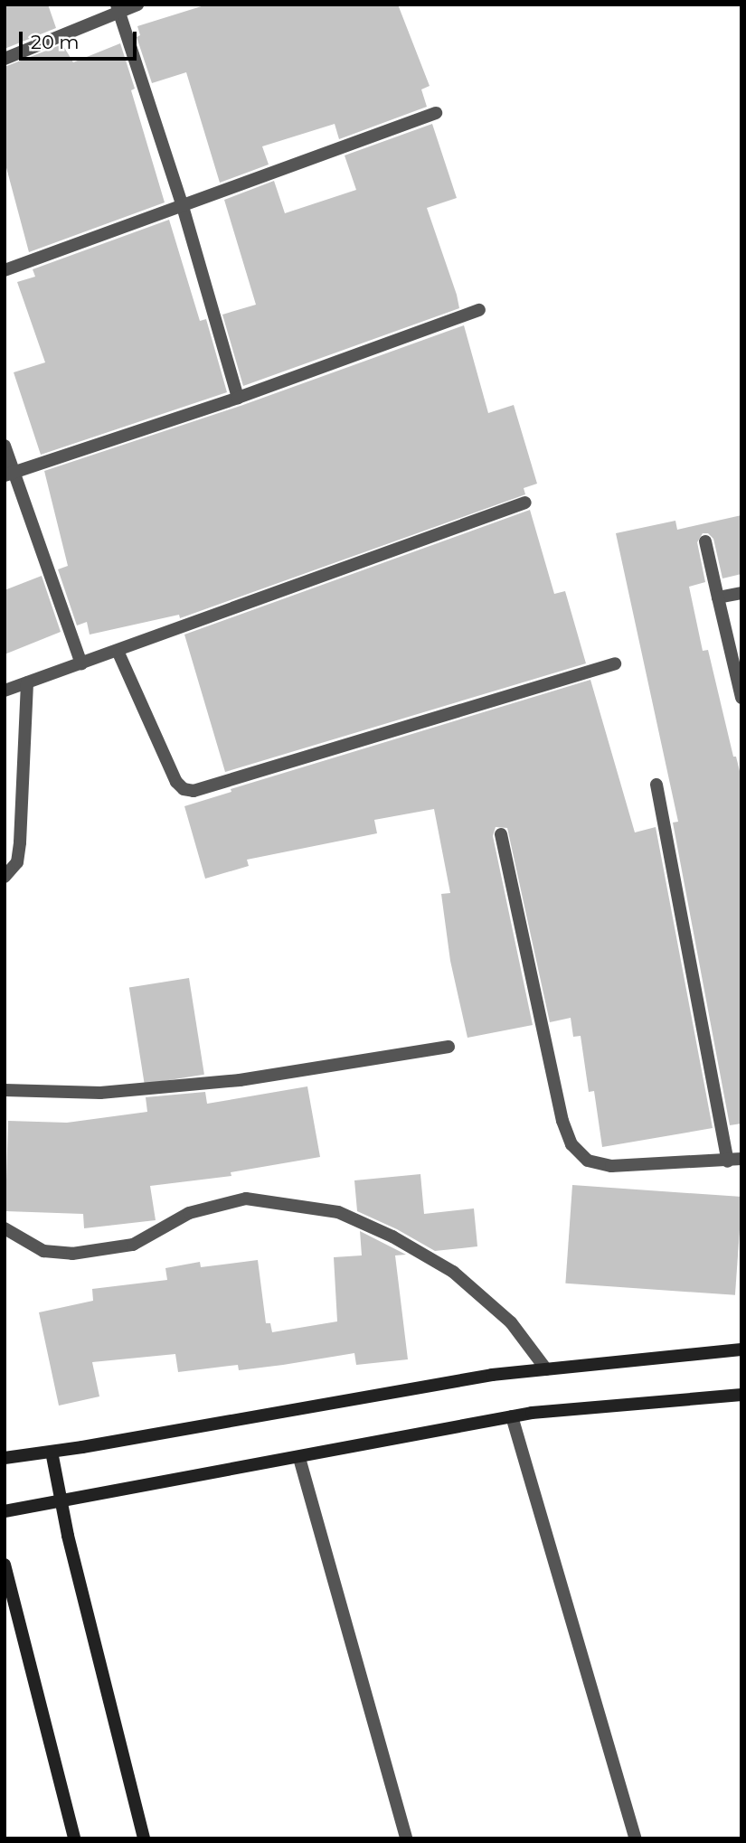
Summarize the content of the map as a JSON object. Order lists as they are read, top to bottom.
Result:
{
  "scale_bar": "20 m"
}
